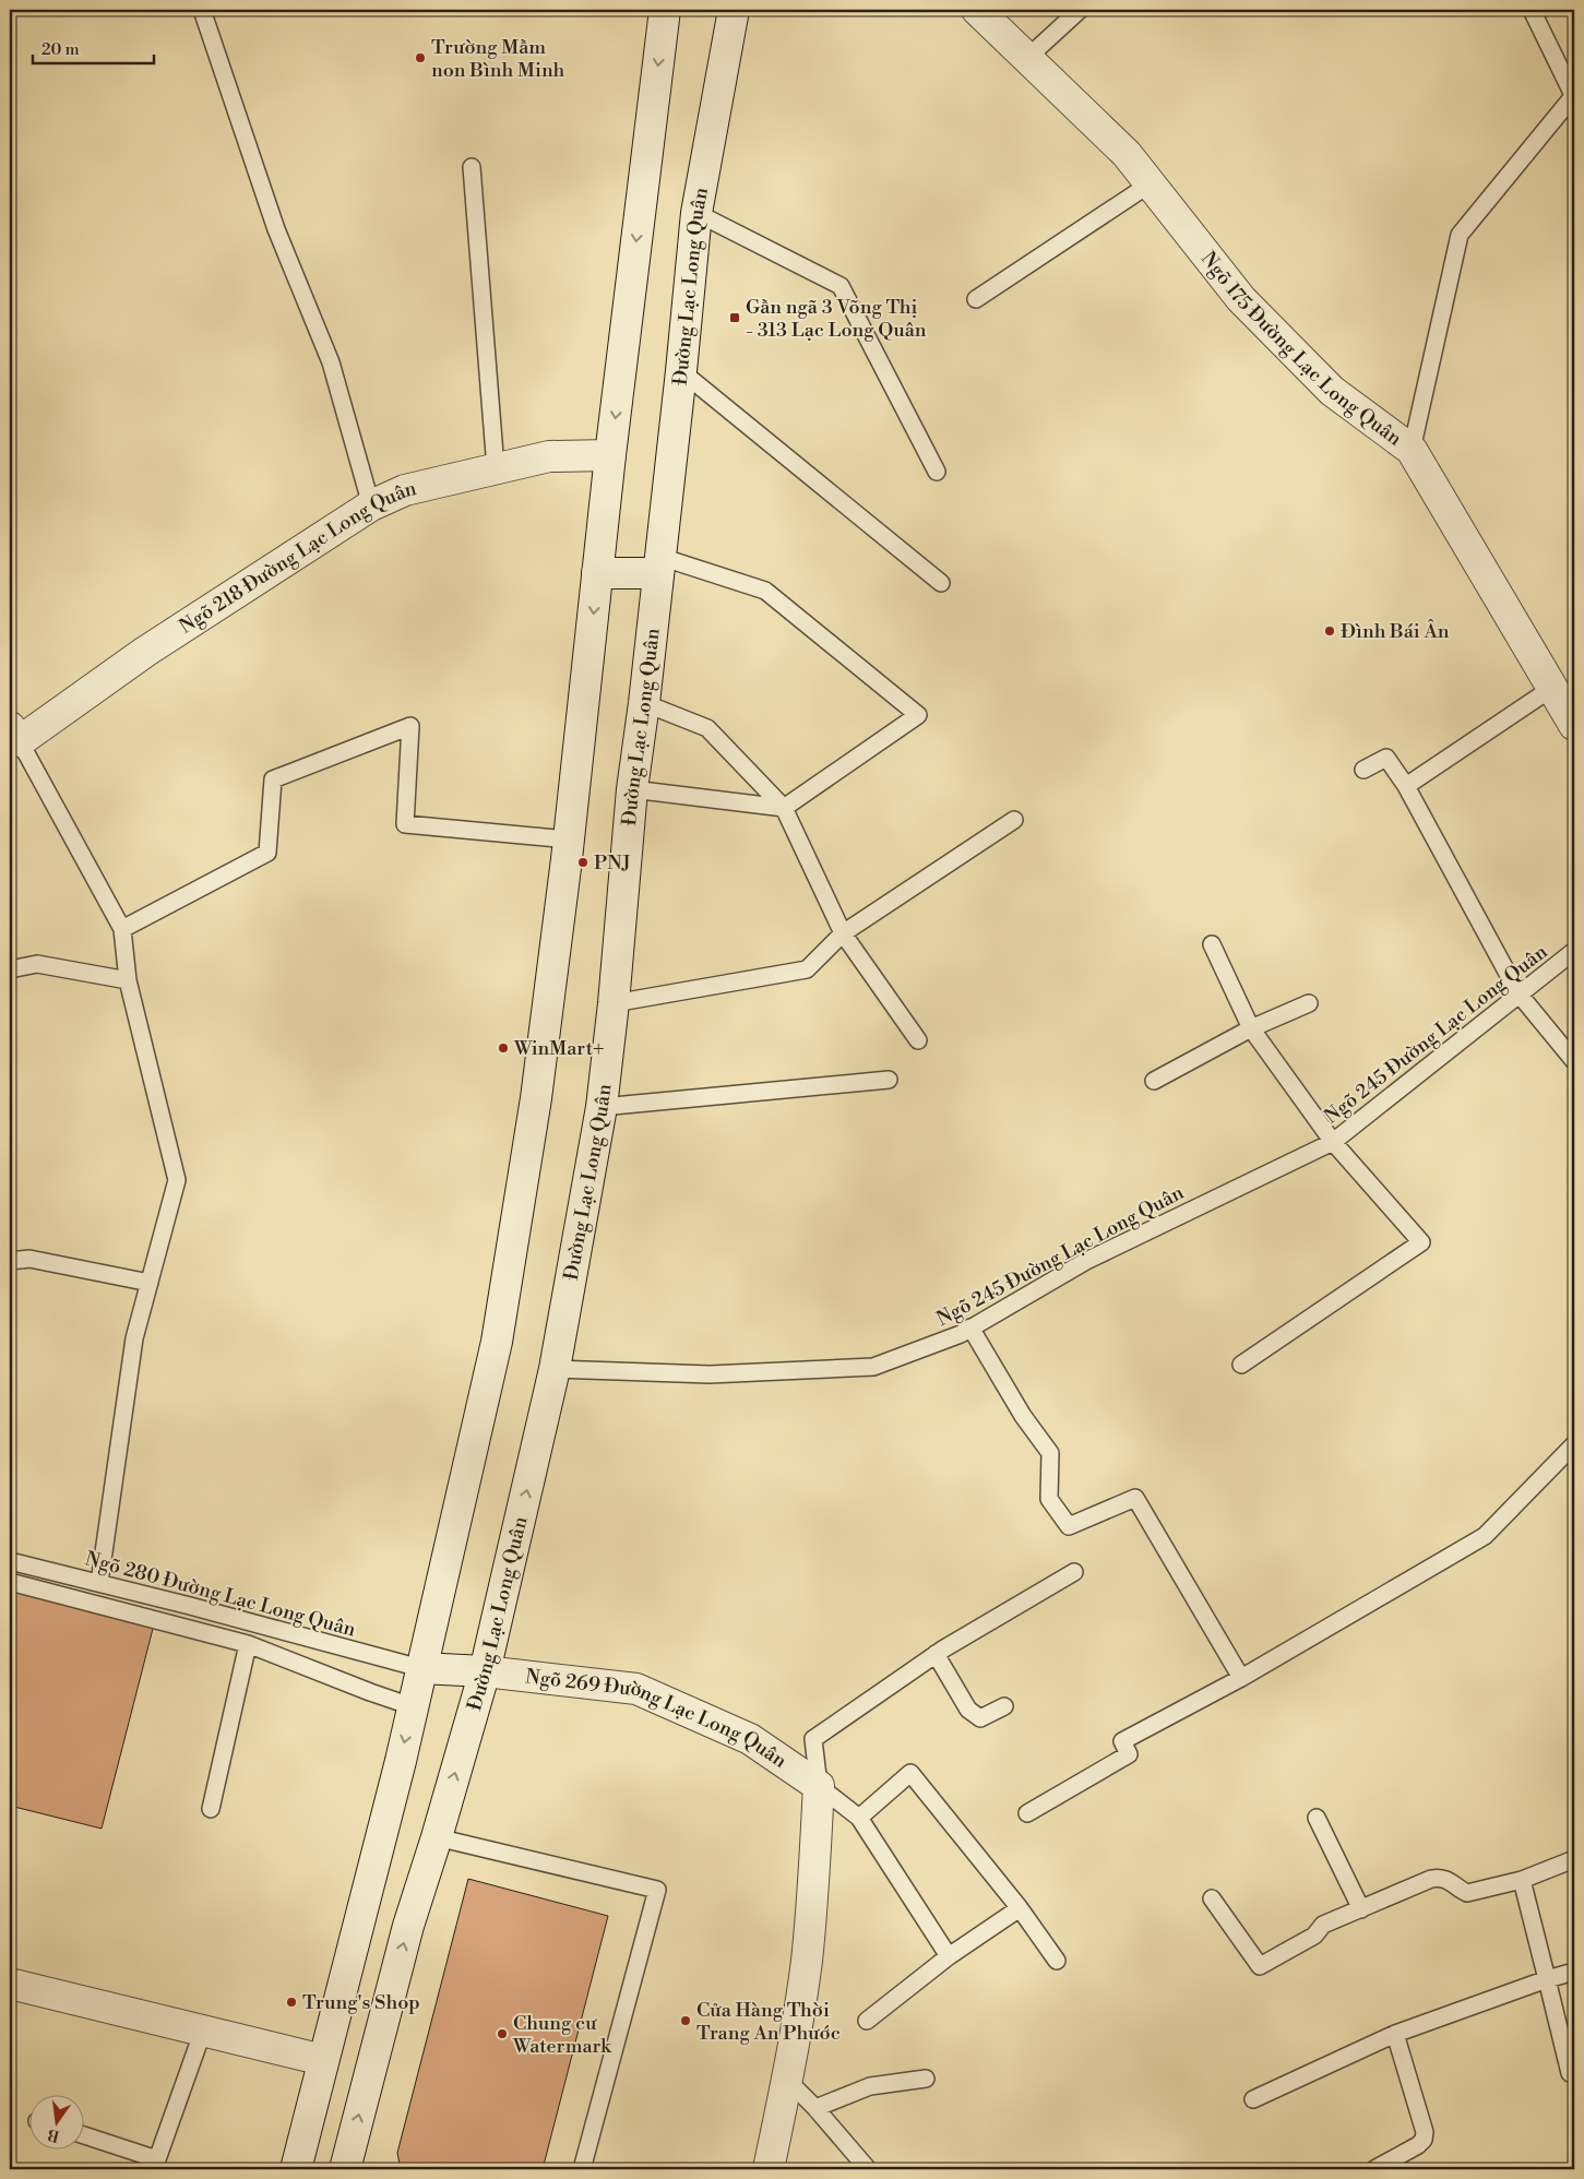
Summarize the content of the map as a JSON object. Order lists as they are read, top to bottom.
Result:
{
  "streets": {
    "main road": [
      "Đường Lạc Long Quân",
      "Ngõ 175 Đường Lạc Long Quân",
      "Ngõ 218 Đường Lạc Long Quân",
      "Ngõ 269 Đường Lạc Long Quân"
    ],
    "lane": ["Ngõ 245 Đường Lạc Long Quân", "Ngõ 280 Đường Lạc Long Quân"]
  },
  "crossings": [
    ["Đường Lạc Long Quân", "Ngõ 245 Đường Lạc Long Quân"],
    ["Đường Lạc Long Quân", "Ngõ 269 Đường Lạc Long Quân"],
    ["Ngõ 280 Đường Lạc Long Quân", "Ngõ 269 Đường Lạc Long Quân"]
  ],
  "places": {
    "other": [
      "Trường Mầm non Bình Minh",
      "Đình Bái Ân",
      "PNJ",
      "WinMart+",
      "Trung's Shop",
      "Cửa Hàng Thời Trang An Phước",
      "Chung cư Watermark"
    ],
    "transit": ["Gần ngã 3 Võng Thị - 313 Lạc Long Quân"]
  },
  "scale_bar": "20 m",
  "north": "bottom"
}
